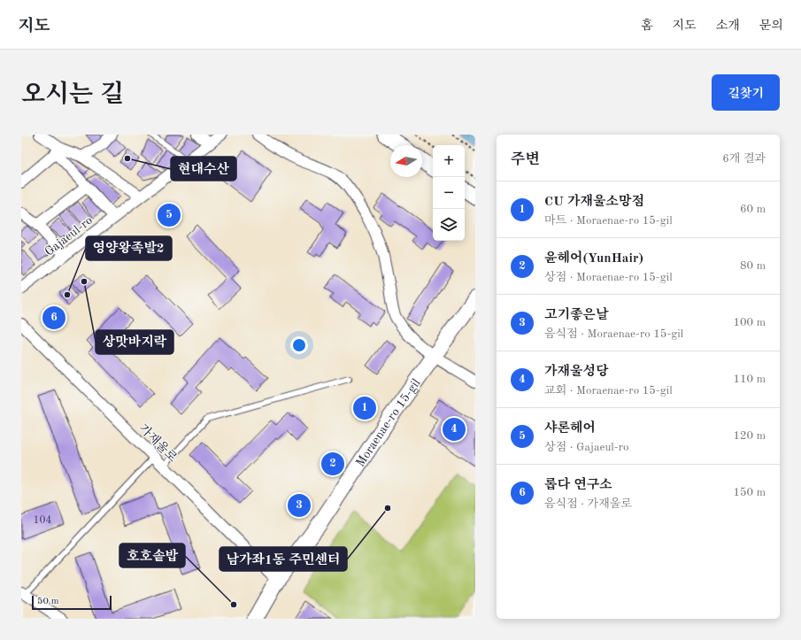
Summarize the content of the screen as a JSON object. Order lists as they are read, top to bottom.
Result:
{
  "streets": {
    "main road": ["Moraenae-ro 15-gil"],
    "street": ["Gajaeul-ro", "가재울로"]
  },
  "crossings": [
    ["Moraenae-ro 15-gil", "가재울로"]
  ],
  "places": [
    "현대수산",
    "상맛바지락",
    "영양왕족발2",
    "남가좌1동 주민센터",
    "호호솥밥"
  ],
  "house_numbers": ["104"],
  "scale_bar": "50 m",
  "north": "left",
  "page": {
    "header": "지도",
    "nav": [
      "홈",
      "지도",
      "소개",
      "문의"
    ],
    "title": "오시는 길",
    "buttons": "길찾기",
    "heading": ["주변", "6개 결과"],
    "map_buttons": ["+", "−"],
    "list": [
      {
        "mark": "1",
        "name": "CU 가재울소망점",
        "note": "마트 · Moraenae-ro 15-gil",
        "value": "60 m"
      },
      {
        "mark": "2",
        "name": "윤헤어(YunHair)",
        "note": "상점 · Moraenae-ro 15-gil",
        "value": "80 m"
      },
      {
        "mark": "3",
        "name": "고기좋은날",
        "note": "음식점 · Moraenae-ro 15-gil",
        "value": "100 m"
      },
      {
        "mark": "4",
        "name": "가재울성당",
        "note": "교회 · Moraenae-ro 15-gil",
        "value": "110 m"
      },
      {
        "mark": "5",
        "name": "샤론헤어",
        "note": "상점 · Gajaeul-ro",
        "value": "120 m"
      },
      {
        "mark": "6",
        "name": "롭다 연구소",
        "note": "음식점 · 가재울로",
        "value": "150 m"
      }
    ],
    "pins": [
      "5",
      "6",
      "1",
      "4",
      "2",
      "3"
    ],
    "scale": "50 m"
  }
}
